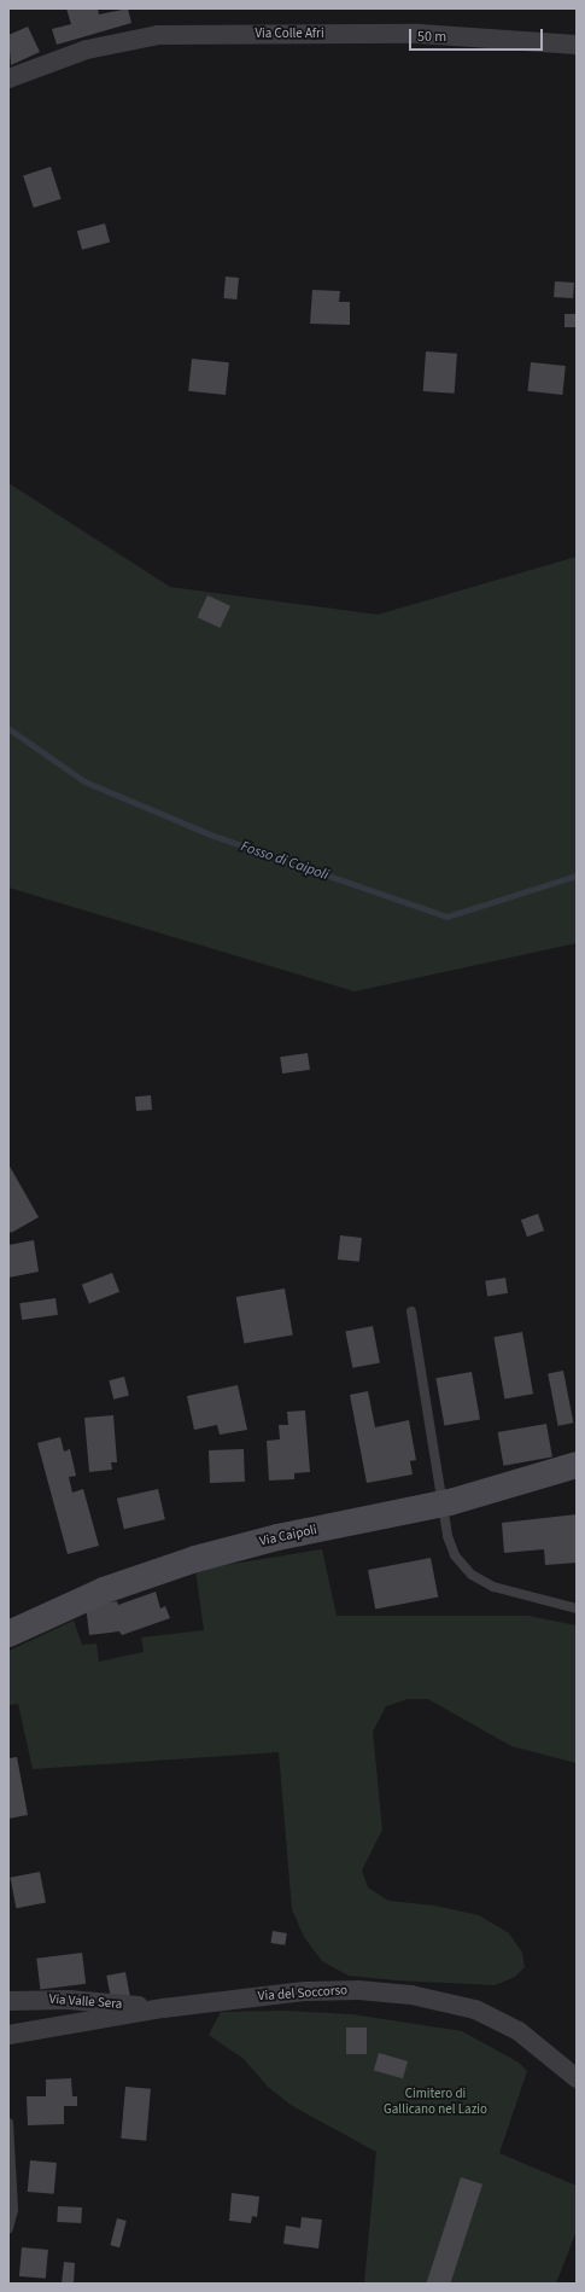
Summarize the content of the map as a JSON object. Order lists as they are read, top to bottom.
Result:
{
  "streets": {
    "street": [
      "Via Colle Afri",
      "Via Caipoli",
      "Via del Soccorso",
      "Via Valle Sera"
    ]
  },
  "crossings": [
    ["Via del Soccorso", "Via Valle Sera"]
  ],
  "water": ["Fosso di Caipoli"],
  "parks": ["Cimitero di Gallicano nel Lazio"],
  "scale_bar": "50 m"
}
